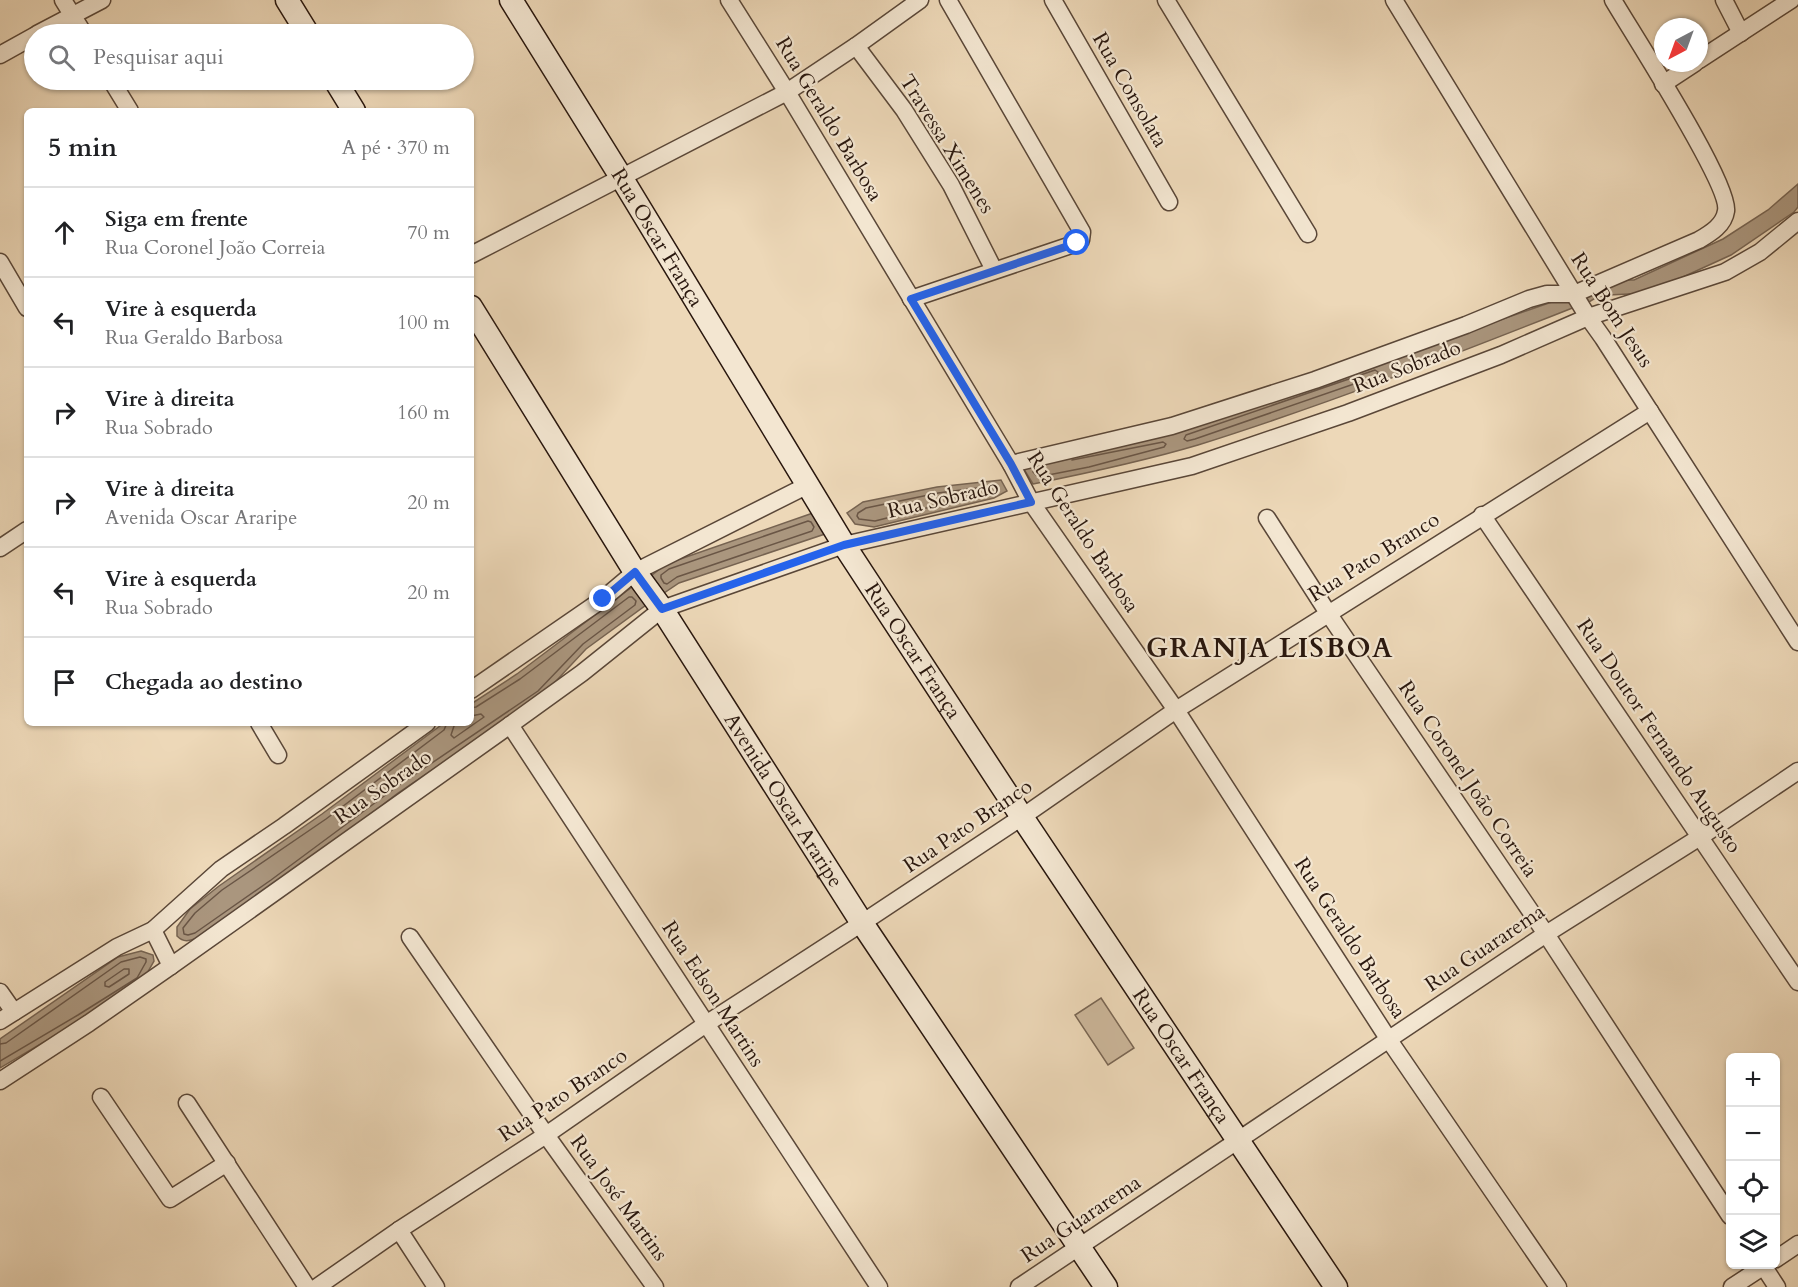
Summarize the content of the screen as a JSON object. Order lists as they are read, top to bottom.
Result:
{
  "streets": {
    "street": [
      "Rua Consolata",
      "Rua Geraldo Barbosa",
      "Travessa Ximenes",
      "Rua Oscar França",
      "Rua Bom Jesus",
      "Rua Sobrado",
      "Rua Pato Branco",
      "Rua Doutor Fernando Augusto",
      "Rua Coronel João Correia",
      "Avenida Oscar Araripe",
      "Rua Guararema",
      "Rua Edson Martins",
      "Rua José Martins"
    ]
  },
  "crossings": [
    ["Rua Geraldo Barbosa", "Rua Sobrado"],
    ["Rua Geraldo Barbosa", "Rua Pato Branco"],
    ["Rua Geraldo Barbosa", "Rua Guararema"],
    ["Rua Oscar França", "Rua Sobrado"],
    ["Rua Oscar França", "Rua Pato Branco"],
    ["Rua Oscar França", "Rua Guararema"],
    ["Rua Bom Jesus", "Rua Sobrado"],
    ["Rua Bom Jesus", "Rua Pato Branco"],
    ["Rua Sobrado", "Avenida Oscar Araripe"],
    ["Rua Sobrado", "Rua Edson Martins"],
    ["Rua Pato Branco", "Rua Doutor Fernando Augusto"],
    ["Rua Pato Branco", "Rua Coronel João Correia"],
    ["Rua Pato Branco", "Avenida Oscar Araripe"],
    ["Rua Pato Branco", "Rua Edson Martins"],
    ["Rua Pato Branco", "Rua José Martins"],
    ["Rua Doutor Fernando Augusto", "Rua Guararema"],
    ["Rua Coronel João Correia", "Rua Guararema"],
    ["Avenida Oscar Araripe", "Rua Guararema"]
  ],
  "districts": ["GRANJA LISBOA"],
  "north": "bottom left",
  "page": {
    "search": "Pesquisar aqui",
    "heading": ["5 min", "A pé · 370 m"],
    "list": [
      ["Siga em frente", "Rua Coronel João Correia", "70 m"],
      ["Vire à esquerda", "Rua Geraldo Barbosa", "100 m"],
      ["Vire à direita", "Rua Sobrado", "160 m"],
      ["Vire à direita", "Avenida Oscar Araripe", "20 m"],
      ["Vire à esquerda", "Rua Sobrado", "20 m"],
      "Chegada ao destino"
    ],
    "map_buttons": ["+", "−"]
  }
}
